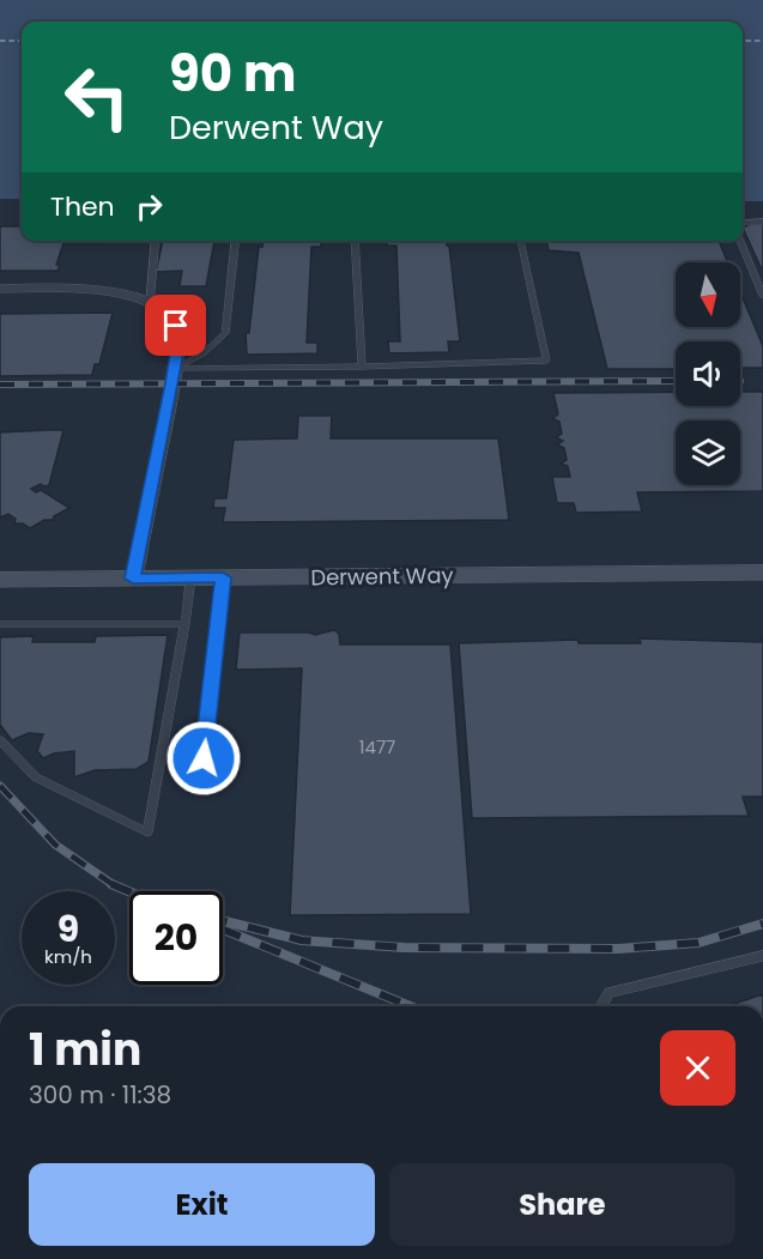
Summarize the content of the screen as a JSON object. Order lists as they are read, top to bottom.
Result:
{
  "streets": {
    "street": ["Derwent Way"]
  },
  "house_numbers": ["1477"],
  "north": "bottom",
  "page": {
    "turn": ["90 m", "Derwent Way"],
    "then": "Then",
    "speed": "9 km/h",
    "limit": "20",
    "heading": ["1 min", "300 m · 11:38"],
    "buttons": ["Exit", "Share"]
  }
}
